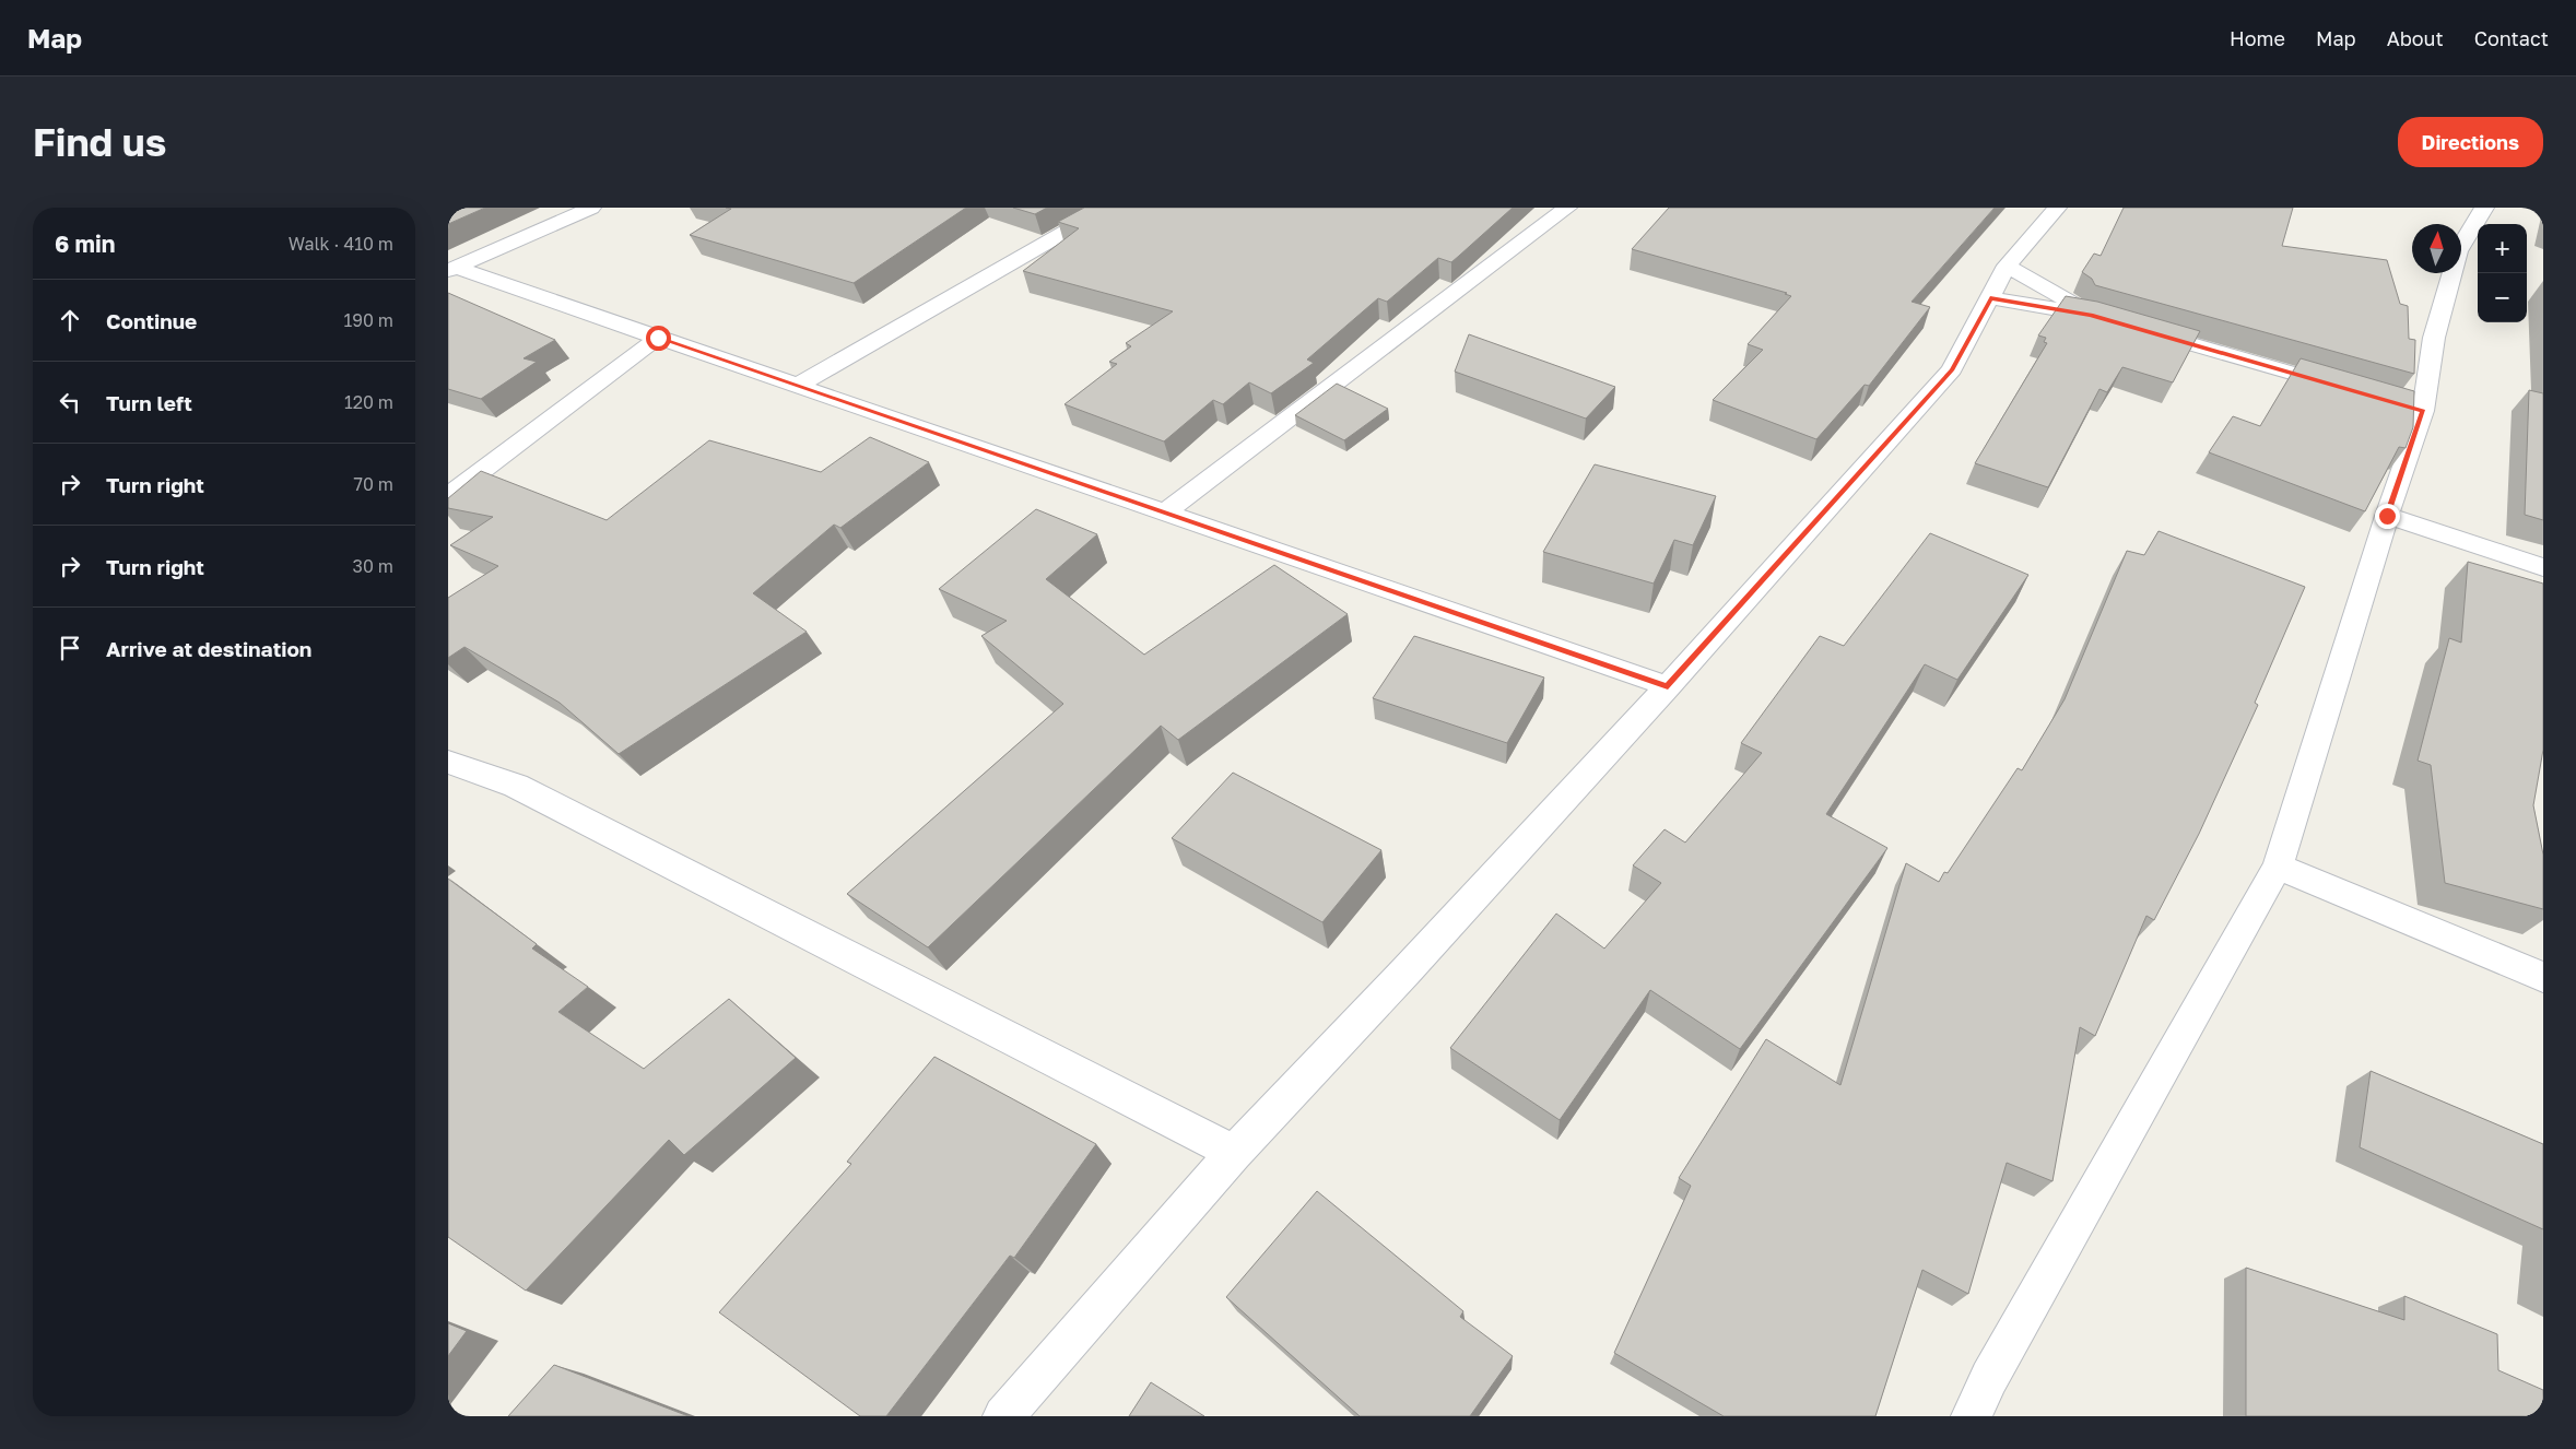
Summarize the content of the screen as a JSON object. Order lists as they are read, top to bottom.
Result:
{
  "north": "top",
  "page": {
    "header": "Map",
    "nav": [
      "Home",
      "Map",
      "About",
      "Contact"
    ],
    "buttons": "Directions",
    "title": "Find us",
    "heading": ["6 min", "Walk · 410 m"],
    "map_buttons": ["+", "−"],
    "list": [
      ["Continue", "190 m"],
      ["Turn left", "120 m"],
      ["Turn right", "70 m"],
      ["Turn right", "30 m"],
      "Arrive at destination"
    ]
  }
}
